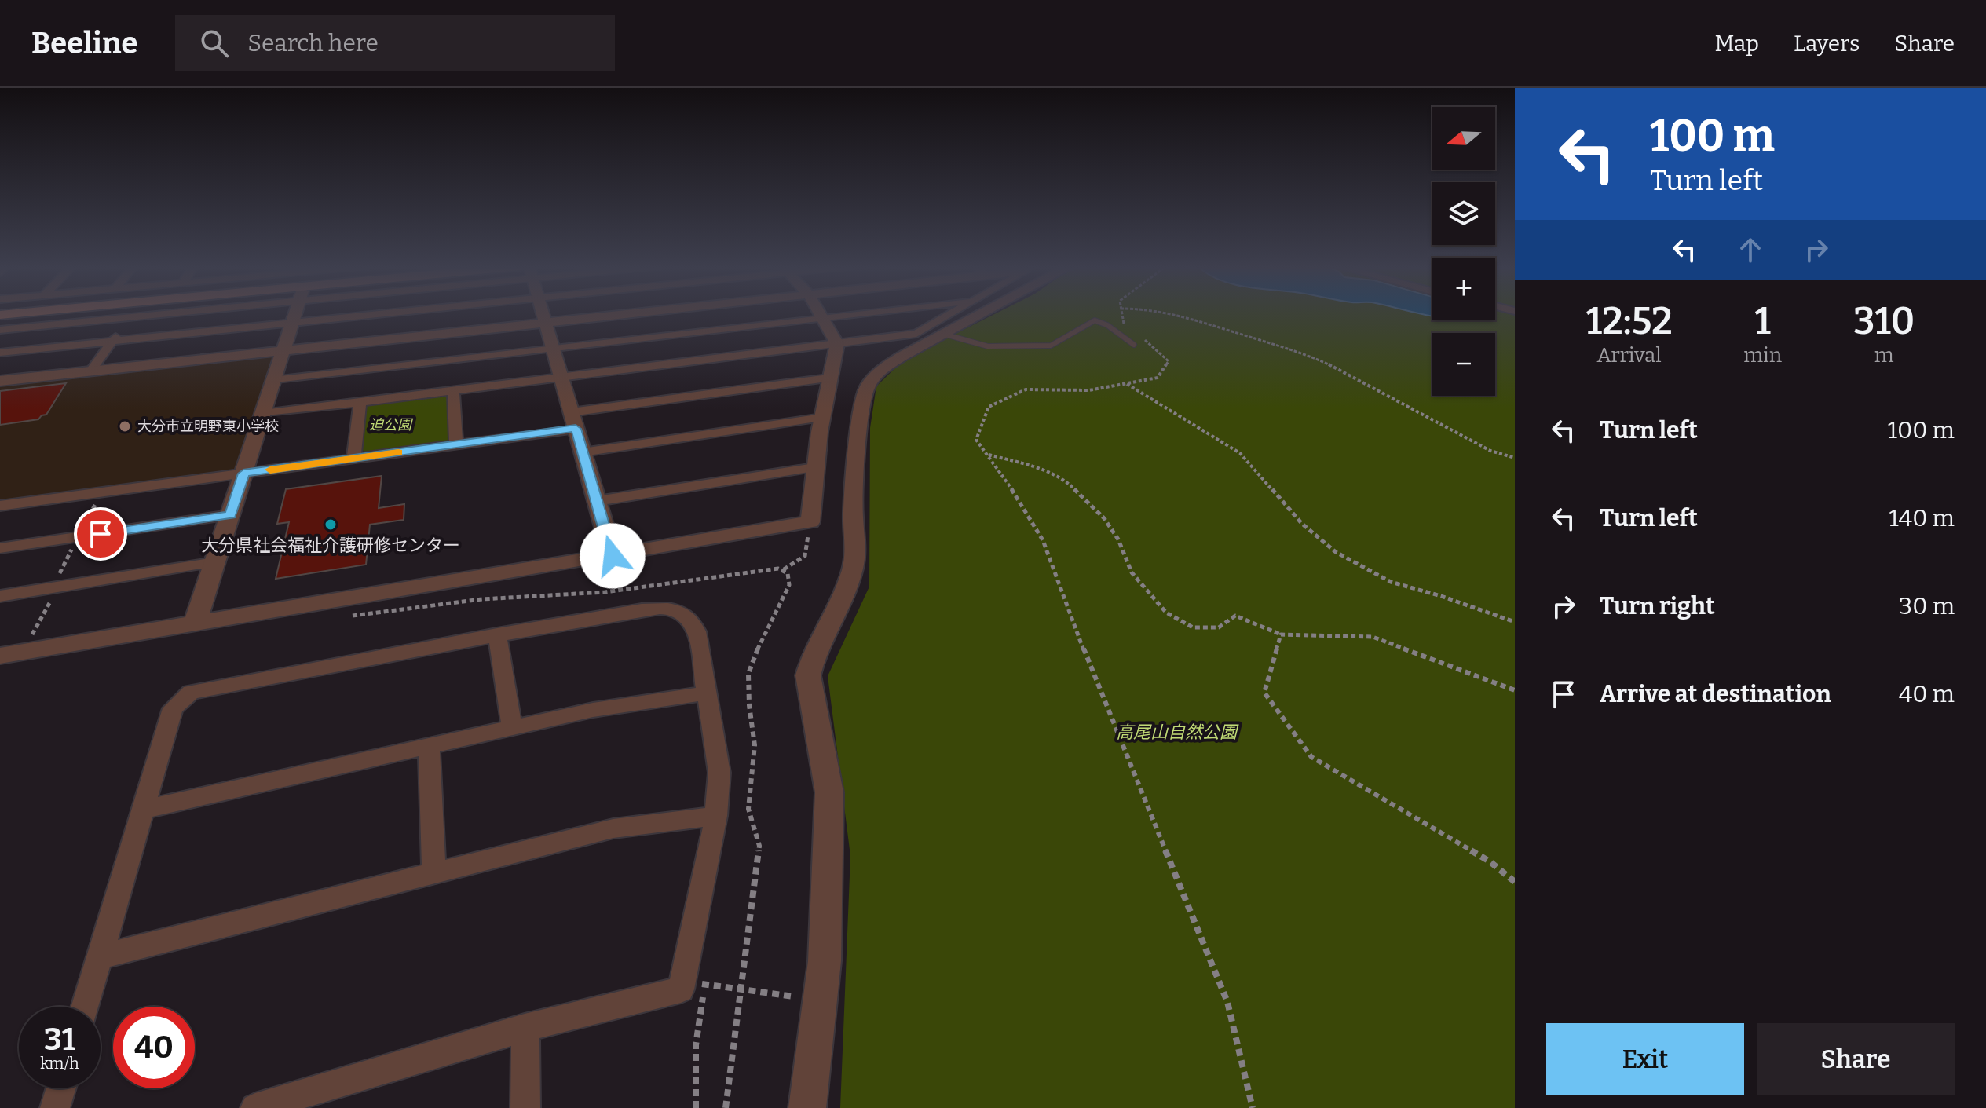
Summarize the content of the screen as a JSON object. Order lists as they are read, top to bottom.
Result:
{
  "parks": ["迫公園", "高尾山自然公園"],
  "places": ["大分市立明野東小学校", "大分県社会福祉介護研修センター"],
  "north": "left",
  "page": {
    "header": "Beeline",
    "search": "Search here",
    "nav": ["Map", "Layers", "Share"],
    "turn": ["100 m", "Turn left"],
    "map_buttons": ["+", "−"],
    "eta": [
      "12:52",
      "Arrival",
      "1",
      "min",
      "310",
      "m"
    ],
    "list": [
      {
        "name": "Turn left",
        "value": "100 m"
      },
      {
        "name": "Turn left",
        "value": "140 m"
      },
      {
        "name": "Turn right",
        "value": "30 m"
      },
      {
        "name": "Arrive at destination",
        "value": "40 m"
      }
    ],
    "speed": "31 km/h",
    "limit": "40",
    "buttons": ["Exit", "Share"]
  }
}
